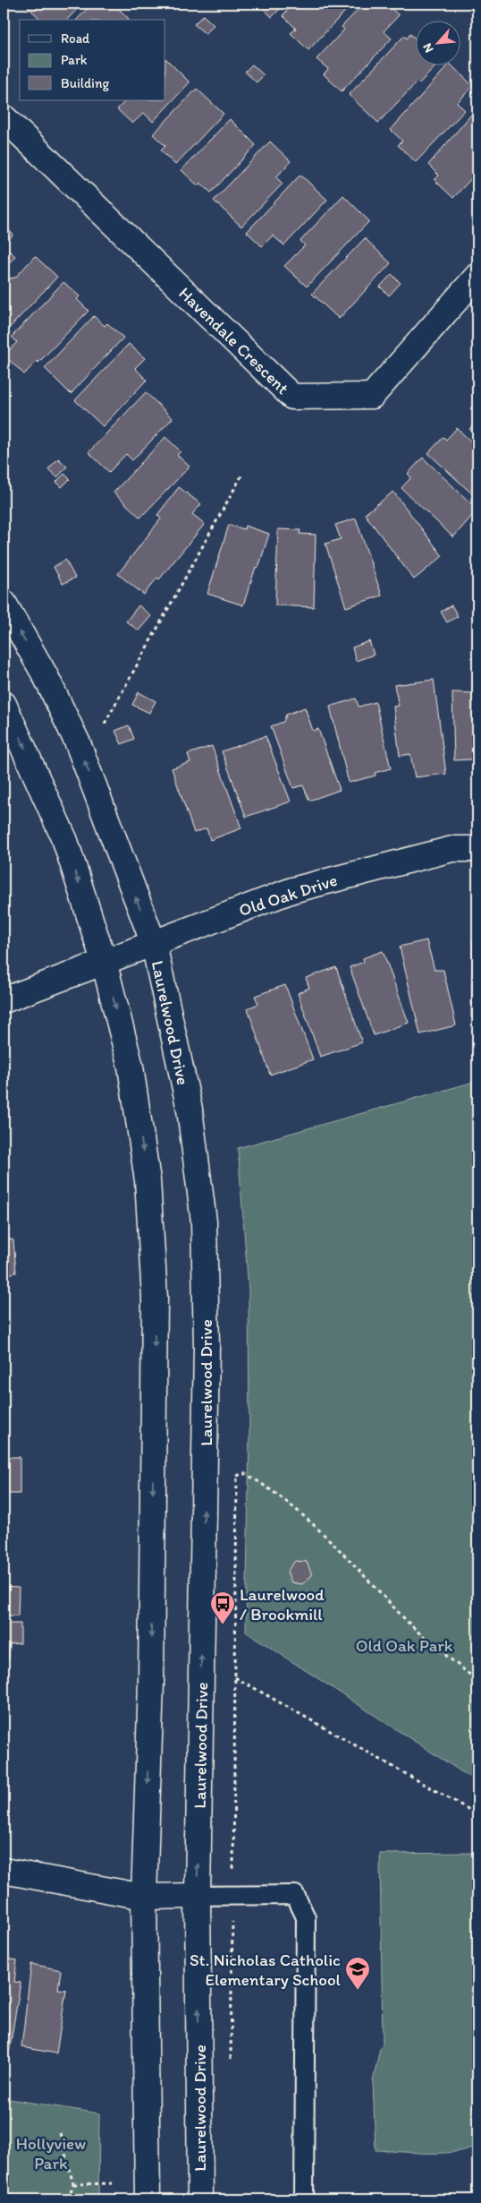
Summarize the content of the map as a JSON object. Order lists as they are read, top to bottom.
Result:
{
  "streets": {
    "street": ["Havendale Crescent", "Old Oak Drive", "Laurelwood Drive"]
  },
  "crossings": [
    ["Old Oak Drive", "Laurelwood Drive"]
  ],
  "parks": ["Old Oak Park", "Hollyview Park"],
  "places": {
    "bus stop": ["Laurelwood / Brookmill"],
    "school or university": ["St. Nicholas Catholic Elementary School"]
  },
  "legend": ["Road", "Park", "Building"],
  "north": "bottom left"
}
